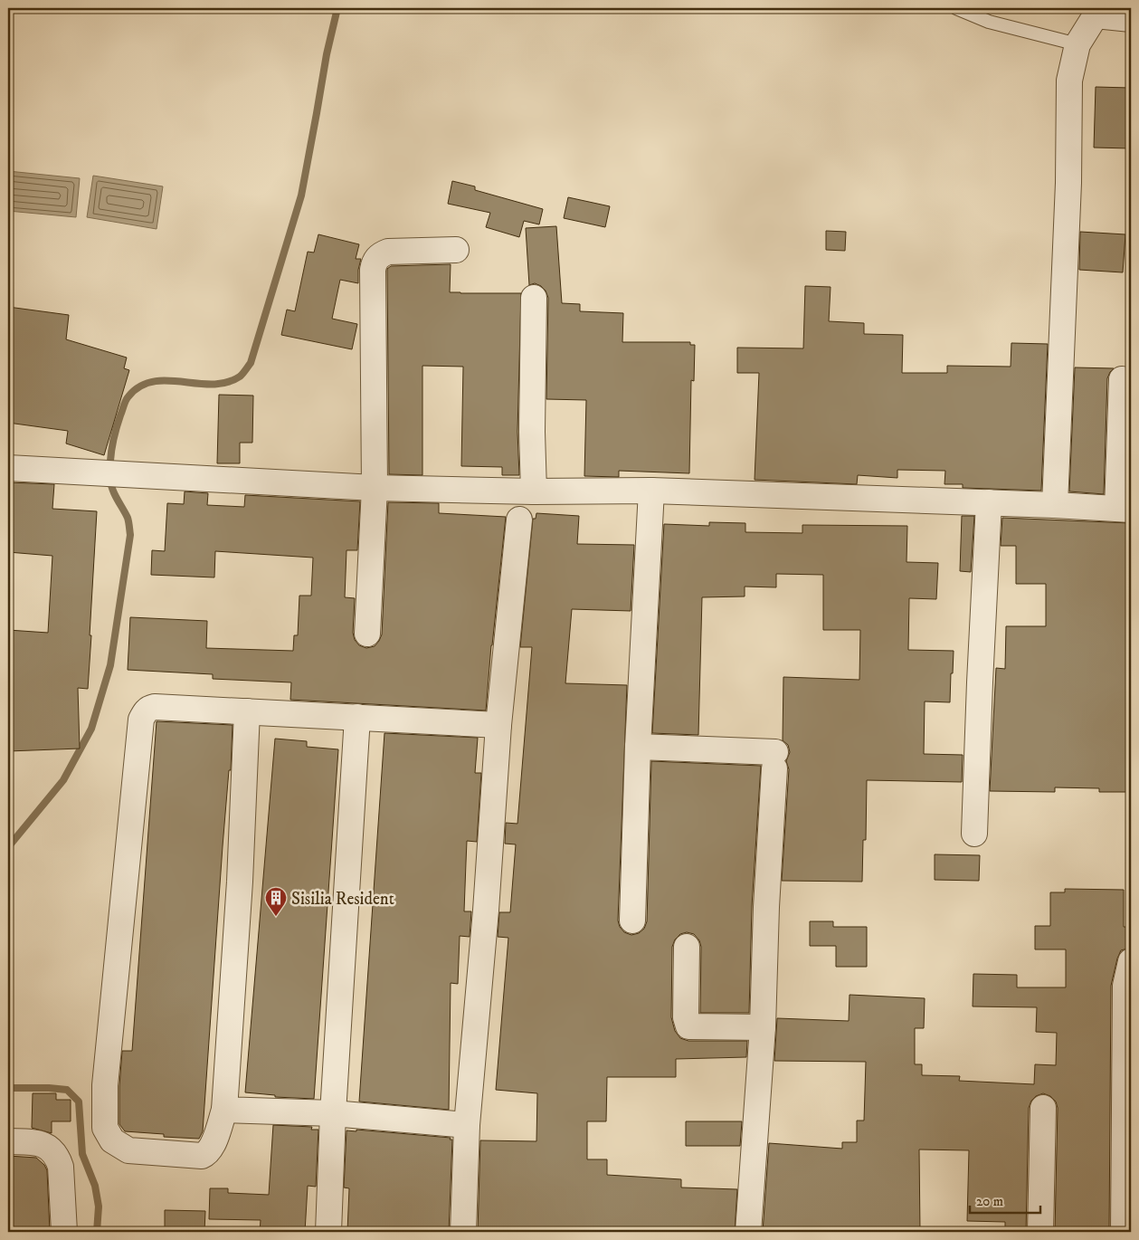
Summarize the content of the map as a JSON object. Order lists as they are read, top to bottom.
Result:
{
  "places": {
    "building": ["Sisilia Resident"]
  },
  "scale_bar": "20 m"
}
